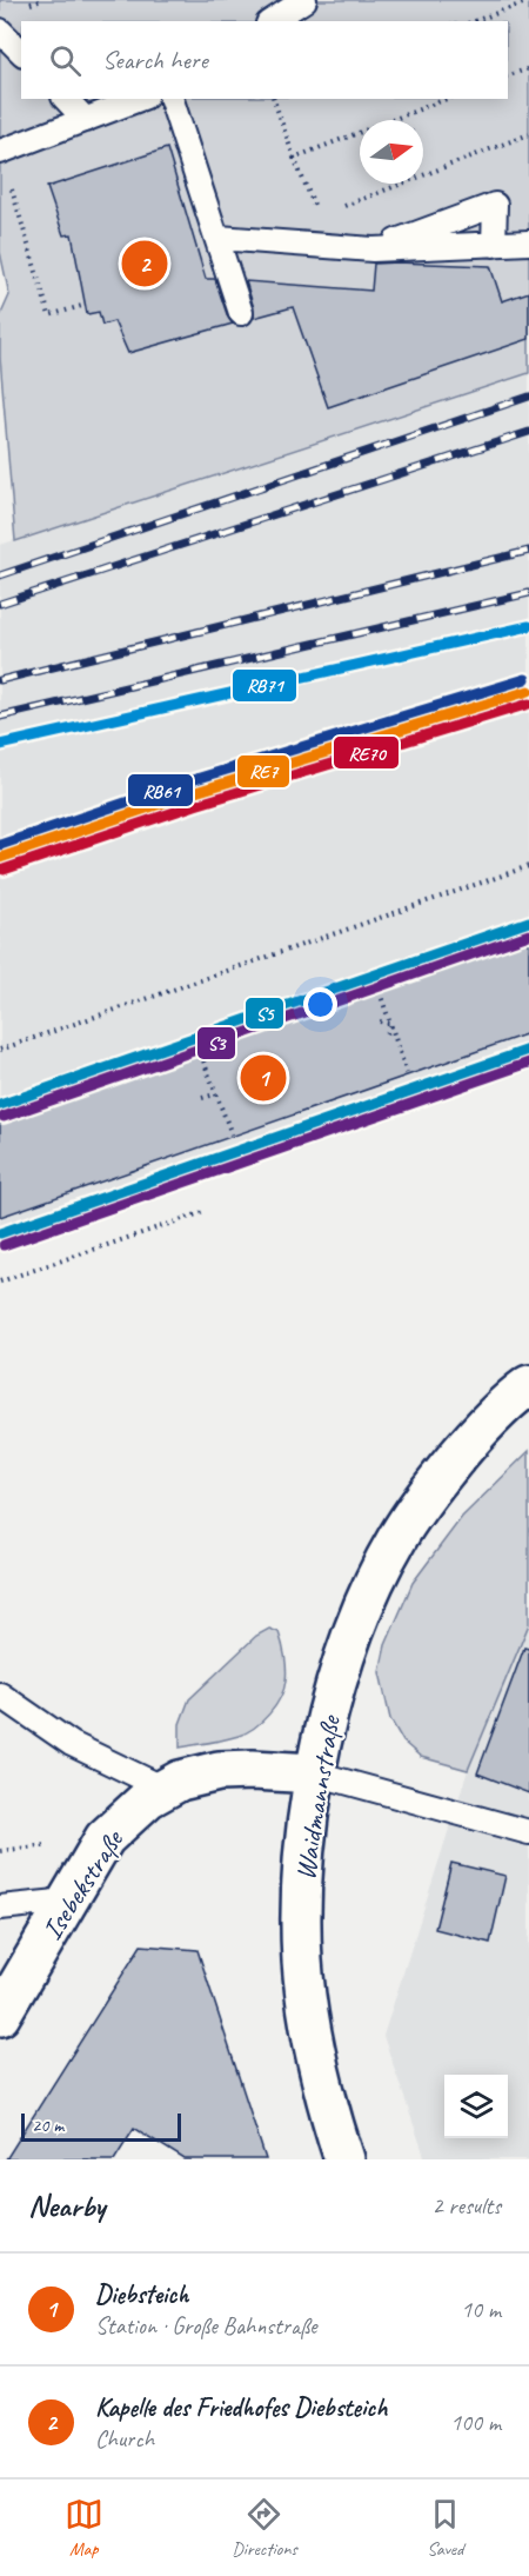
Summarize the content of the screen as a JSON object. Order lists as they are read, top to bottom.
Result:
{
  "streets": {
    "street": ["Waidmannstraße", "Isebekstraße"]
  },
  "crossings": [
    ["Waidmannstraße", "Isebekstraße"]
  ],
  "lines": [
    "transit line RB71",
    "transit line RB61",
    "transit line RE7",
    "transit line RE70",
    "transit line S5",
    "transit line S3"
  ],
  "scale_bar": "20 m",
  "north": "right",
  "page": {
    "search": "Search here",
    "pins": ["2", "1"],
    "scale": "20 m",
    "heading": ["Nearby", "2 results"],
    "list": [
      {
        "mark": "1",
        "name": "Diebsteich",
        "note": "Station · Große Bahnstraße",
        "value": "10 m"
      },
      {
        "mark": "2",
        "name": "Kapelle des Friedhofes Diebsteich",
        "note": "Church",
        "value": "100 m"
      }
    ],
    "nav": ["Map", "Directions", "Saved"]
  }
}
